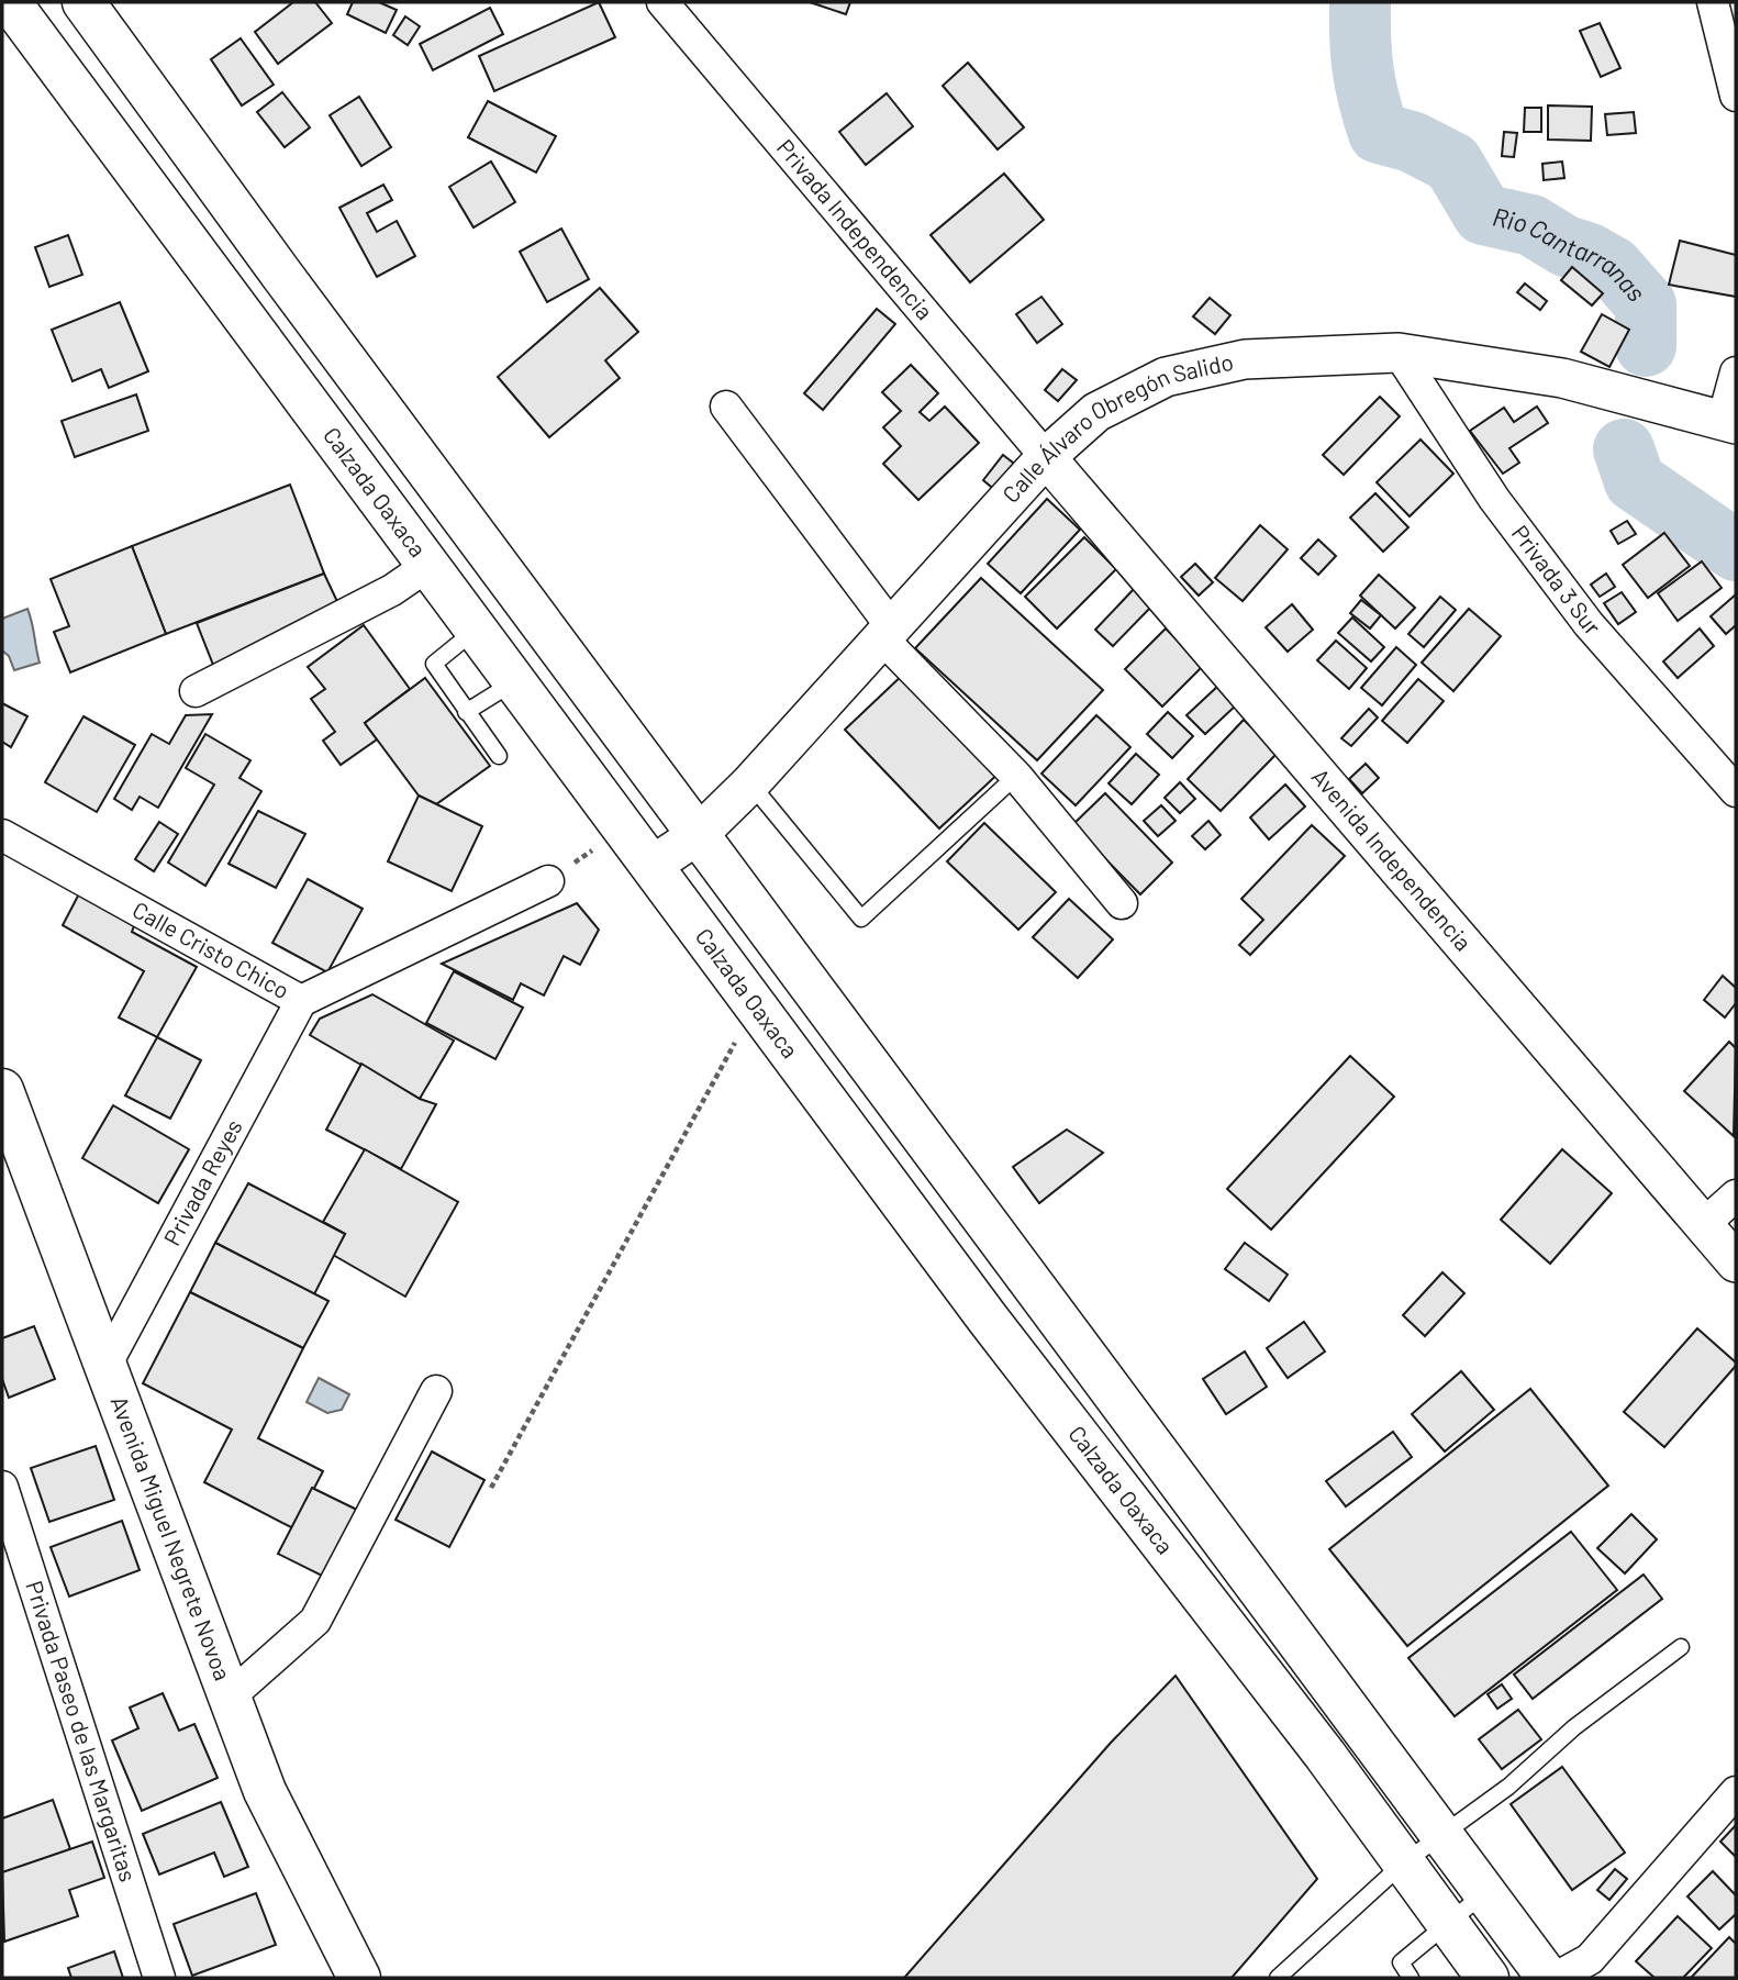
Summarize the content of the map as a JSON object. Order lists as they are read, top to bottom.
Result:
{
  "streets": {
    "main road": ["Calzada Oaxaca", "Avenida Miguel Negrete Novoa"],
    "street": [
      "Privada Independencia",
      "Calle Álvaro Obregón Salido",
      "Privada 3 Sur",
      "Avenida Independencia",
      "Calle Cristo Chico",
      "Privada Reyes",
      "Privada Paseo de las Margaritas"
    ]
  },
  "crossings": [
    ["Privada Independencia", "Calle Álvaro Obregón Salido"],
    ["Privada Independencia", "Avenida Independencia"],
    ["Calle Álvaro Obregón Salido", "Calzada Oaxaca"],
    ["Calle Álvaro Obregón Salido", "Privada 3 Sur"],
    ["Calle Álvaro Obregón Salido", "Avenida Independencia"],
    ["Calle Cristo Chico", "Privada Reyes"],
    ["Privada Reyes", "Avenida Miguel Negrete Novoa"]
  ],
  "water": ["Rio Cantarranas"]
}
